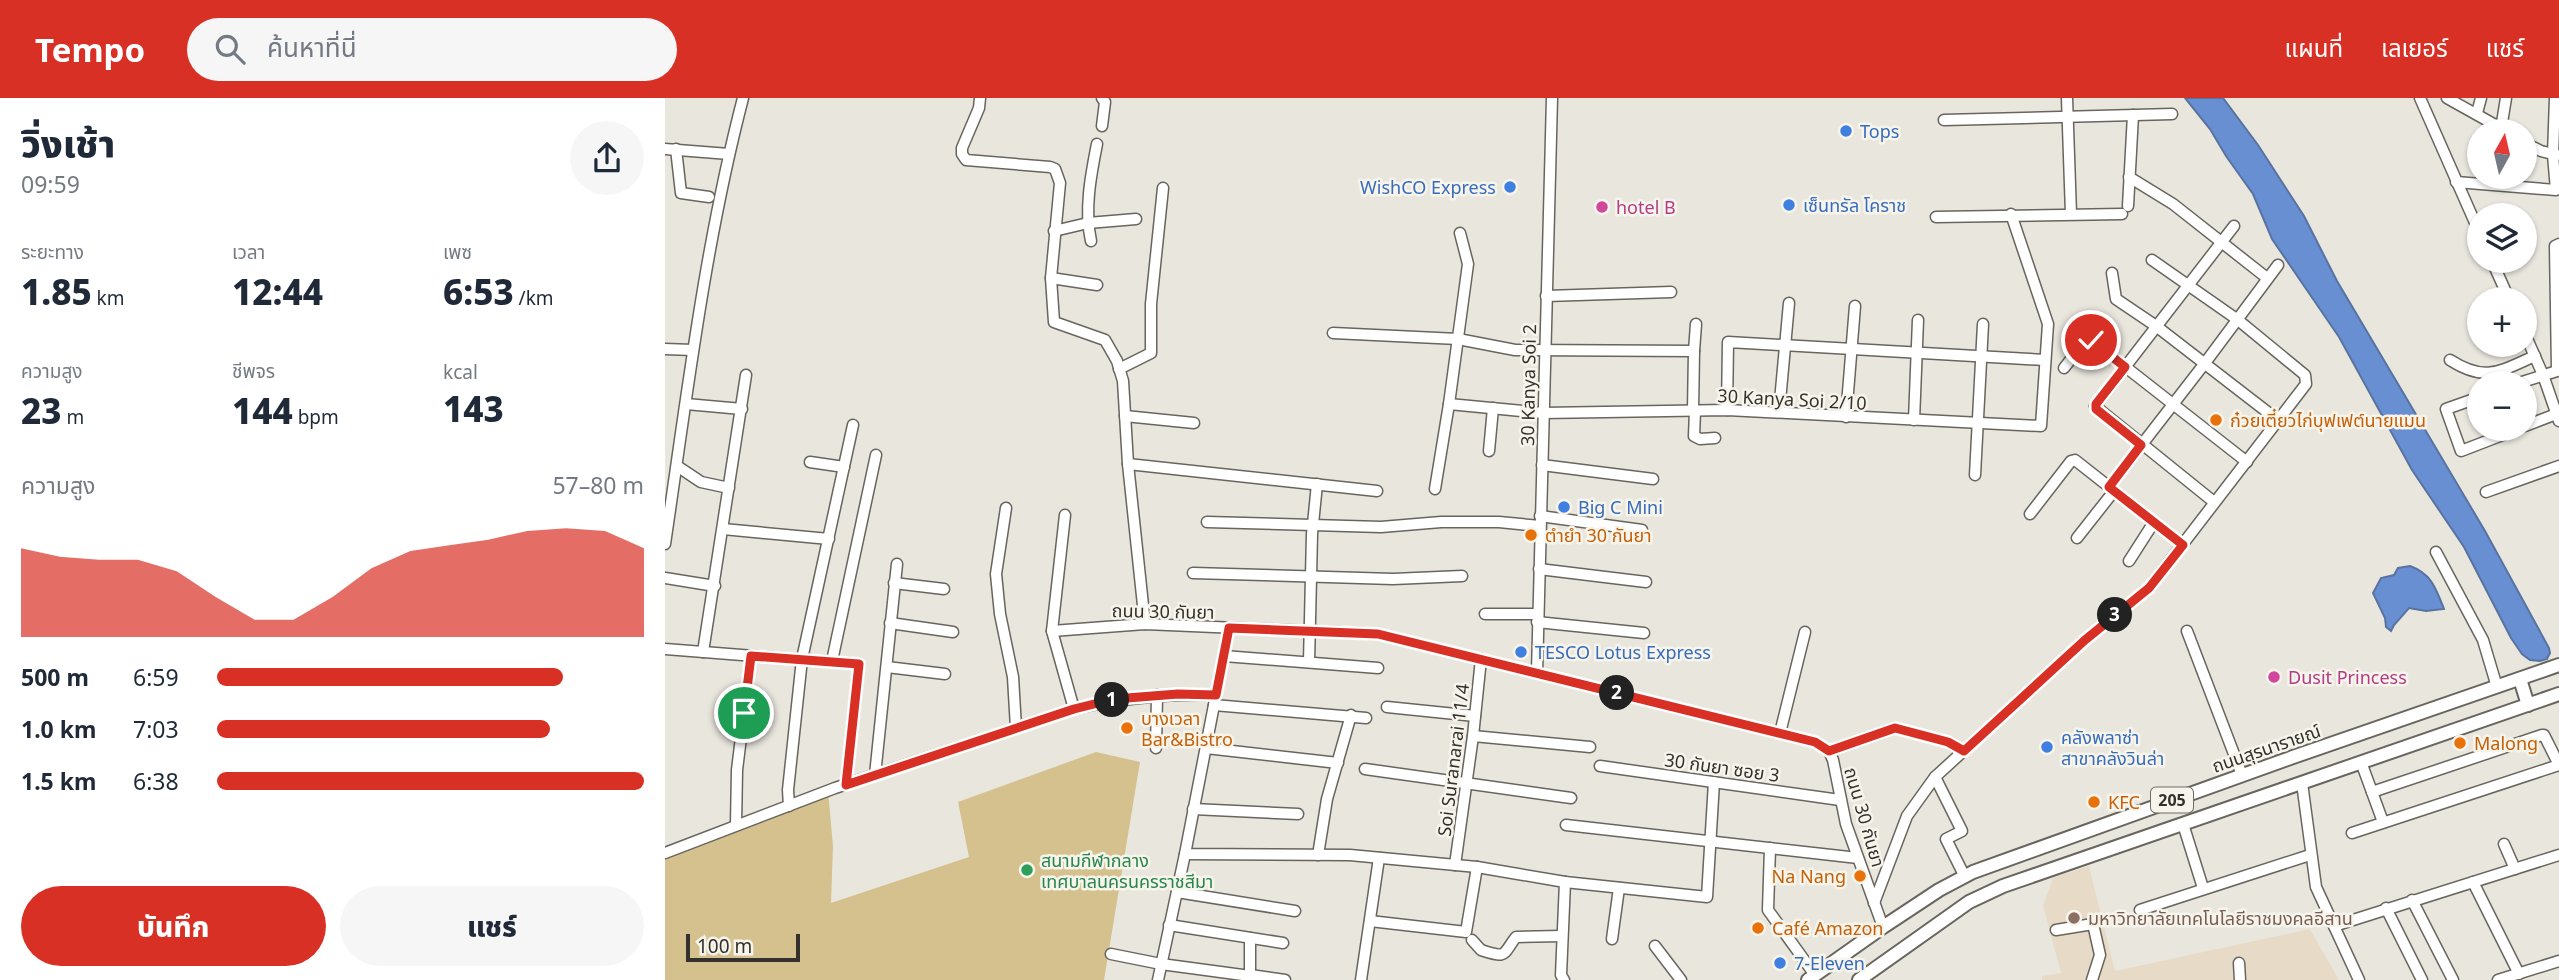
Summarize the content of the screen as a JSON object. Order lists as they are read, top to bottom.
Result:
{
  "streets": {
    "main road": ["ถนนสุรนารายณ์", "205"],
    "street": [
      "30 Kanya Soi 2",
      "30 Kanya Soi 2/10",
      "ถนน 30 กันยา",
      "Soi Suranarai 11/4",
      "30 กันยา ซอย 3"
    ]
  },
  "crossings": [
    ["30 Kanya Soi 2", "30 Kanya Soi 2/10"],
    ["30 Kanya Soi 2", "ถนน 30 กันยา"],
    ["ถนน 30 กันยา", "ถนนสุรนารายณ์"],
    ["ถนน 30 กันยา", "Soi Suranarai 11/4"],
    ["ถนน 30 กันยา", "30 กันยา ซอย 3"]
  ],
  "places": [
    "Tops",
    "WishCO Express",
    "เซ็นทรัล โคราช",
    "hotel B",
    "ก๋วยเตี๋ยวไก่บุฟเฟต์นายแมน",
    "Big C Mini",
    "ตำยำ 30 กันยา",
    "TESCO Lotus Express",
    "Dusit Princess",
    "บางเวลา Bar&Bistro",
    "Malong",
    "คลังพลาซ่า สาขาคลังวินล่า",
    "KFC",
    "สนามกีฬากลาง เทศบาลนครนครราชสีมา",
    "Na Nang",
    "มหาวิทยาลัยเทคโนโลยีราชมงคลอีสาน",
    "Café Amazon",
    "7-Eleven"
  ],
  "scale_bar": "100 m",
  "north": "top",
  "page": {
    "header": "Tempo",
    "search": "ค้นหาที่นี่",
    "nav": ["แผนที่", "เลเยอร์", "แชร์"],
    "heading": ["วิ่งเช้า", "09:59"],
    "map_buttons": ["+", "−"],
    "stats": [
      ["ระยะทาง", "1.85 km"],
      ["เวลา", "12:44"],
      ["เพซ", "6:53 /km"],
      ["ความสูง", "23 m"],
      ["ชีพจร", "144 bpm"],
      ["kcal", "143"]
    ],
    "chart": ["ความสูง", "57–80 m"],
    "pins": ["3", "2", "1"],
    "list": [
      {
        "name": "500 m",
        "note": "6:59"
      },
      {
        "name": "1.0 km",
        "note": "7:03"
      },
      {
        "name": "1.5 km",
        "note": "6:38"
      }
    ],
    "buttons": ["บันทึก", "แชร์"],
    "scale": "100 m"
  }
}
